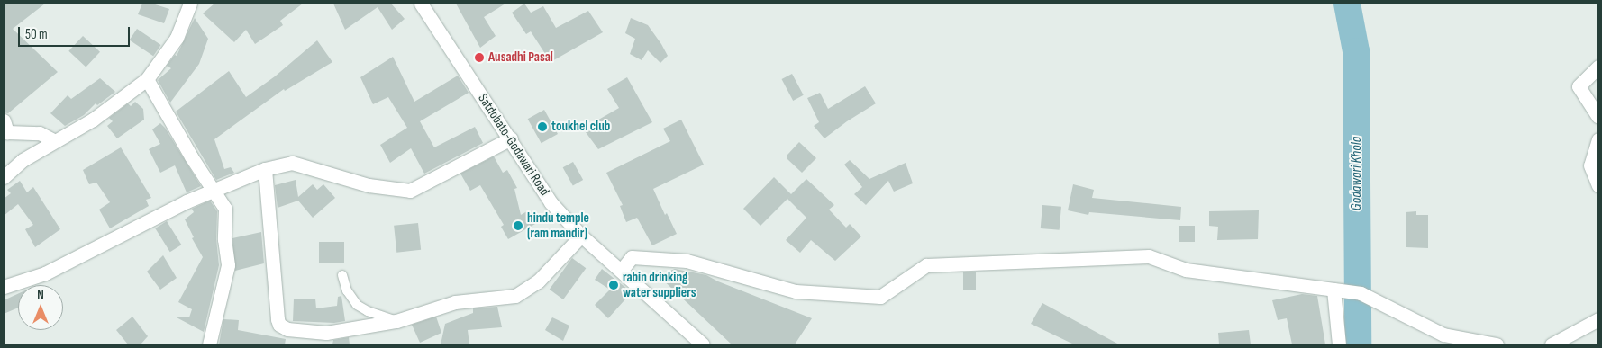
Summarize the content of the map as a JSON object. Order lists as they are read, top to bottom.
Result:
{
  "streets": {
    "street": ["Satdobato-Godawari Road"]
  },
  "water": ["Godawari Khola"],
  "places": [
    "Ausadhi Pasal",
    "toukhel club",
    "hindu temple (ram mandir)",
    "rabin drinking water suppliers"
  ],
  "scale_bar": "50 m",
  "north": "top"
}
